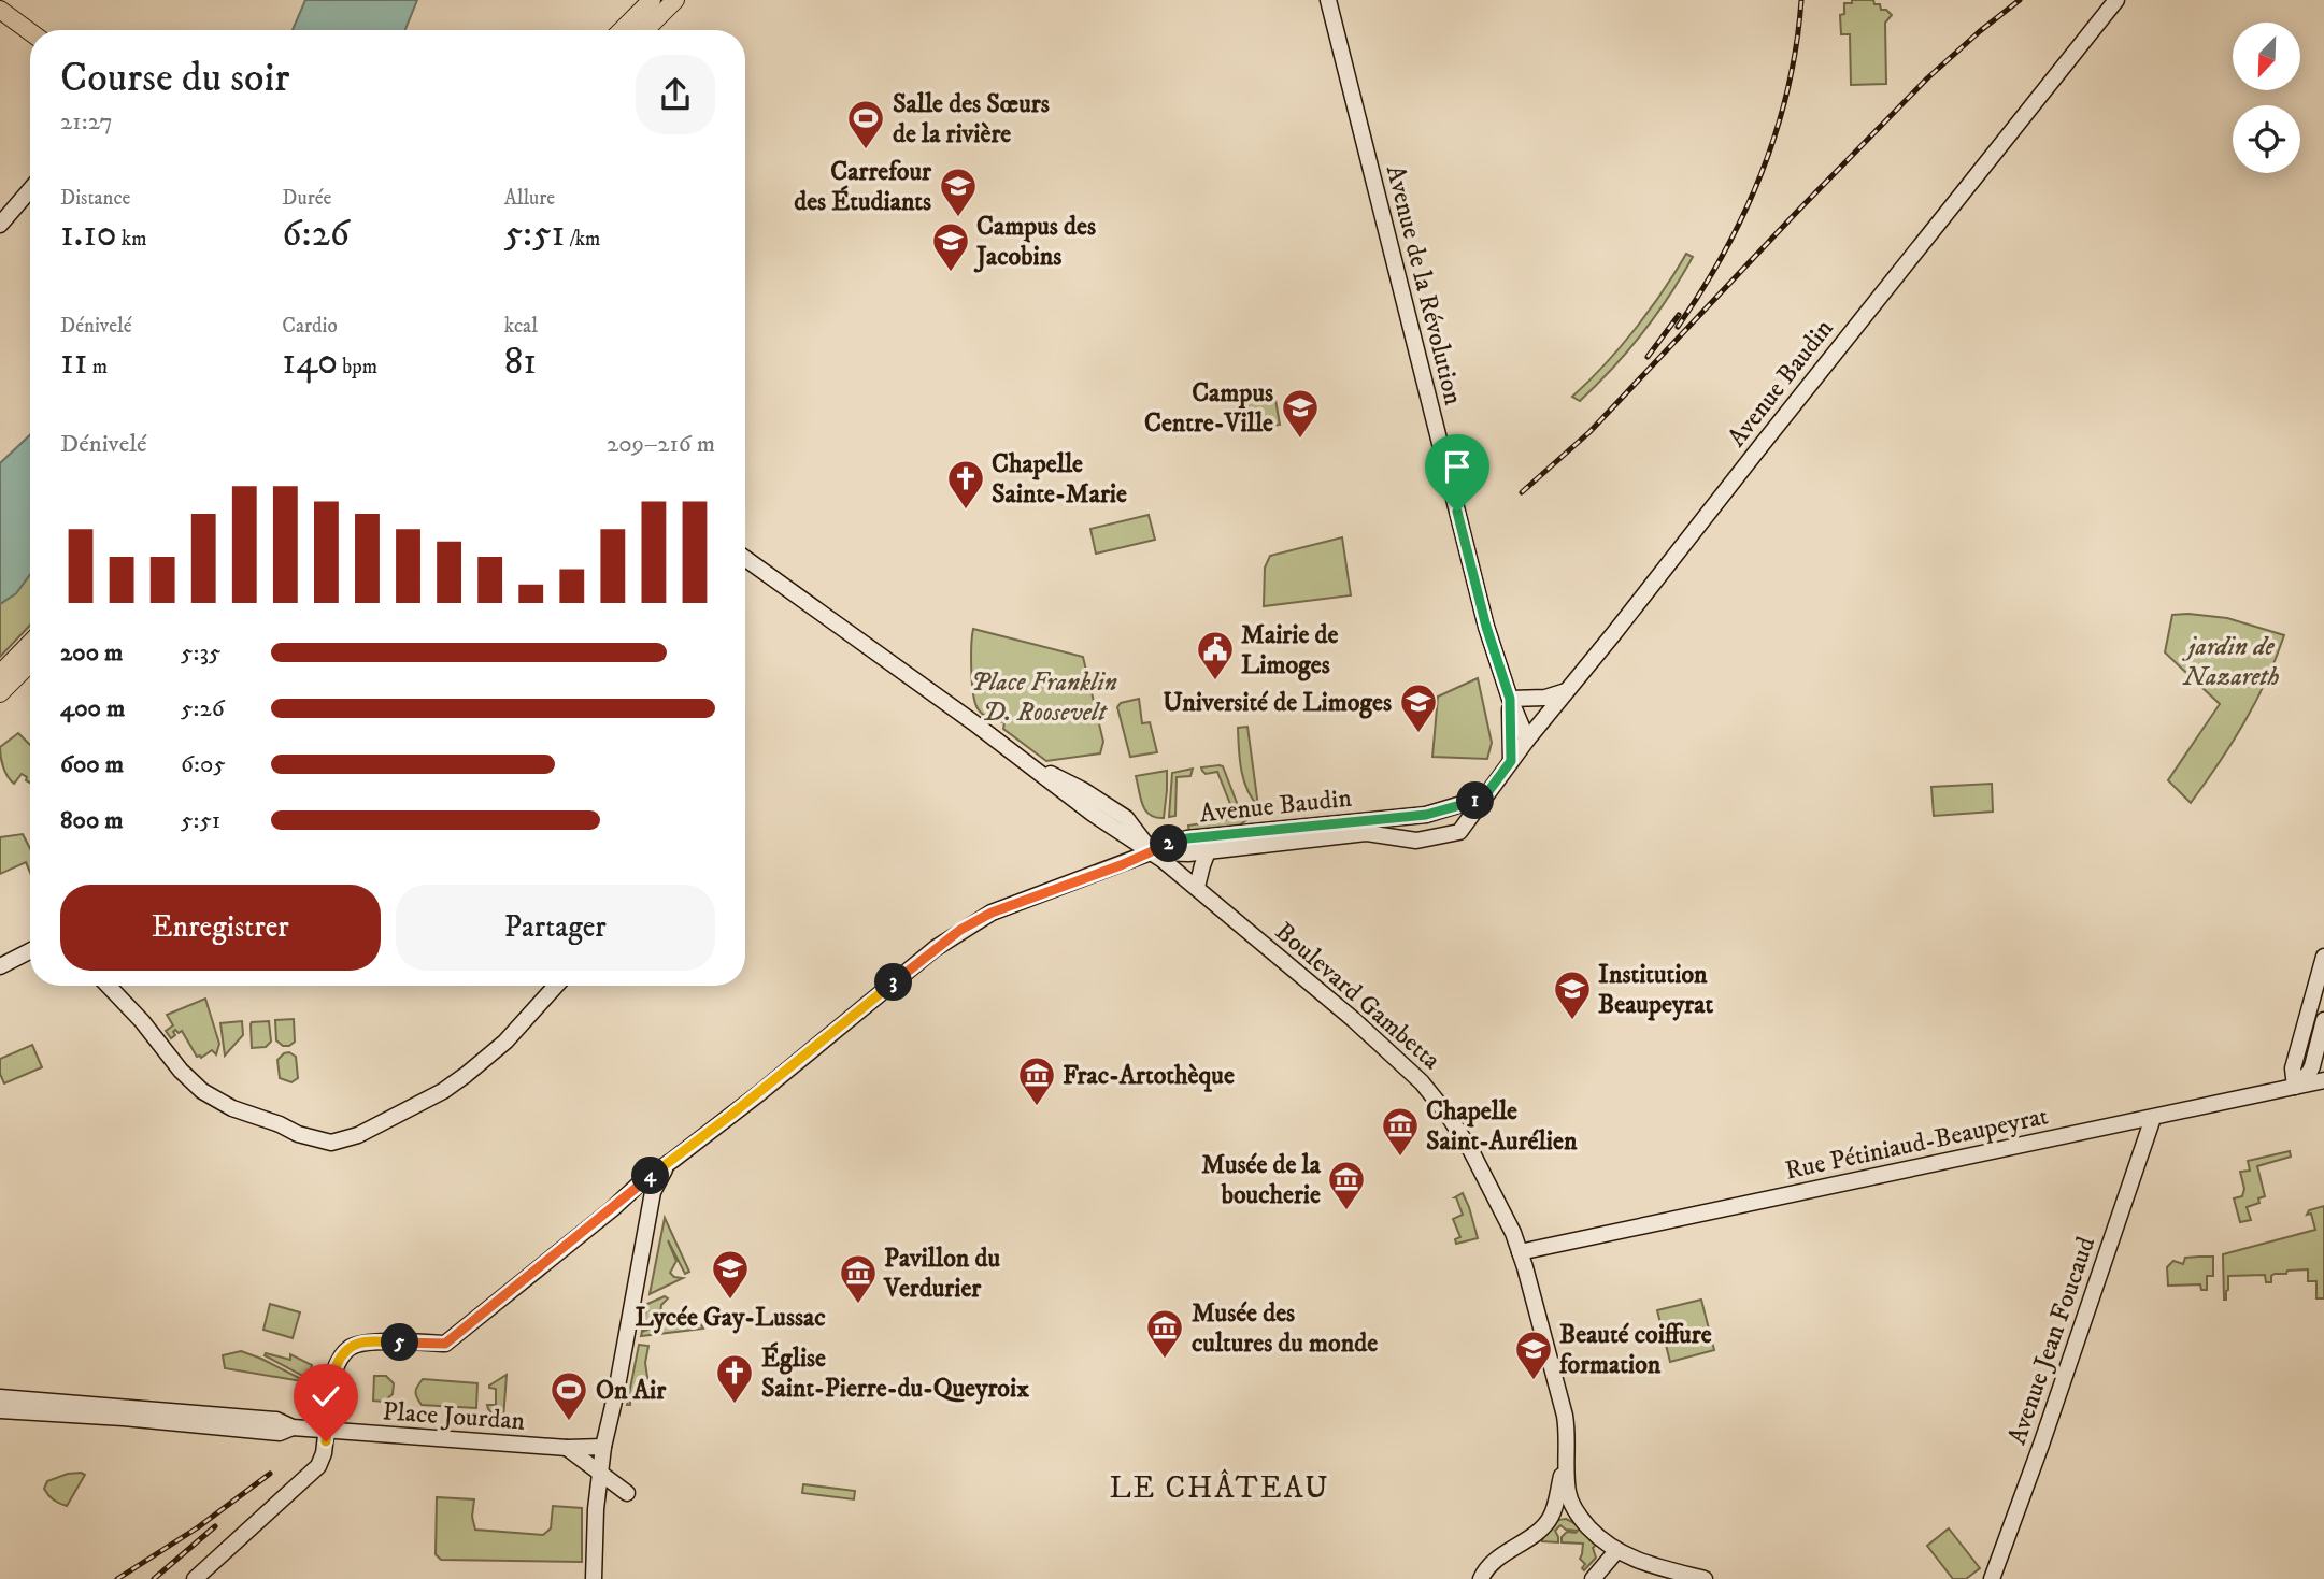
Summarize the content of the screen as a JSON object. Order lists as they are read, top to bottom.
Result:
{
  "streets": {
    "main road": [
      "Avenue de la Révolution",
      "Avenue Baudin",
      "Boulevard Gambetta",
      "Rue Pétiniaud-Beaupeyrat",
      "Avenue Jean Foucaud",
      "Place Jourdan"
    ]
  },
  "crossings": [
    ["Avenue Baudin", "Boulevard Gambetta"],
    ["Boulevard Gambetta", "Rue Pétiniaud-Beaupeyrat"],
    ["Rue Pétiniaud-Beaupeyrat", "Avenue Jean Foucaud"]
  ],
  "districts": ["LE CHÂTEAU"],
  "parks": ["jardin de Nazareth", "Place Franklin D. Roosevelt"],
  "places": {
    "sports": ["Salle des Sœurs de la rivière", "On Air"],
    "school or university": [
      "Carrefour des Étudiants",
      "Campus des Jacobins",
      "Campus Centre-Ville",
      "Université de Limoges",
      "Institution Beaupeyrat",
      "Lycée Gay-Lussac",
      "Beauté coiffure formation"
    ],
    "church": ["Chapelle Sainte-Marie", "Église Saint-Pierre-du-Queyroix"],
    "public building": ["Mairie de Limoges"],
    "museum": [
      "Frac-Artothèque",
      "Chapelle Saint-Aurélien",
      "Musée de la boucherie",
      "Pavillon du Verdurier",
      "Musée des cultures du monde"
    ]
  },
  "north": "bottom left",
  "page": {
    "heading": ["Course du soir", "21:27"],
    "stats": [
      ["Distance", "1.10 km"],
      ["Durée", "6:26"],
      ["Allure", "5:51 /km"],
      ["Dénivelé", "11 m"],
      ["Cardio", "140 bpm"],
      ["kcal", "81"]
    ],
    "chart": ["Dénivelé", "209–216 m"],
    "list": [
      {
        "name": "200 m",
        "note": "5:35"
      },
      {
        "name": "400 m",
        "note": "5:26"
      },
      {
        "name": "600 m",
        "note": "6:05"
      },
      {
        "name": "800 m",
        "note": "5:51"
      }
    ],
    "pins": [
      "1",
      "2",
      "3",
      "4",
      "5"
    ],
    "buttons": ["Enregistrer", "Partager"]
  }
}
